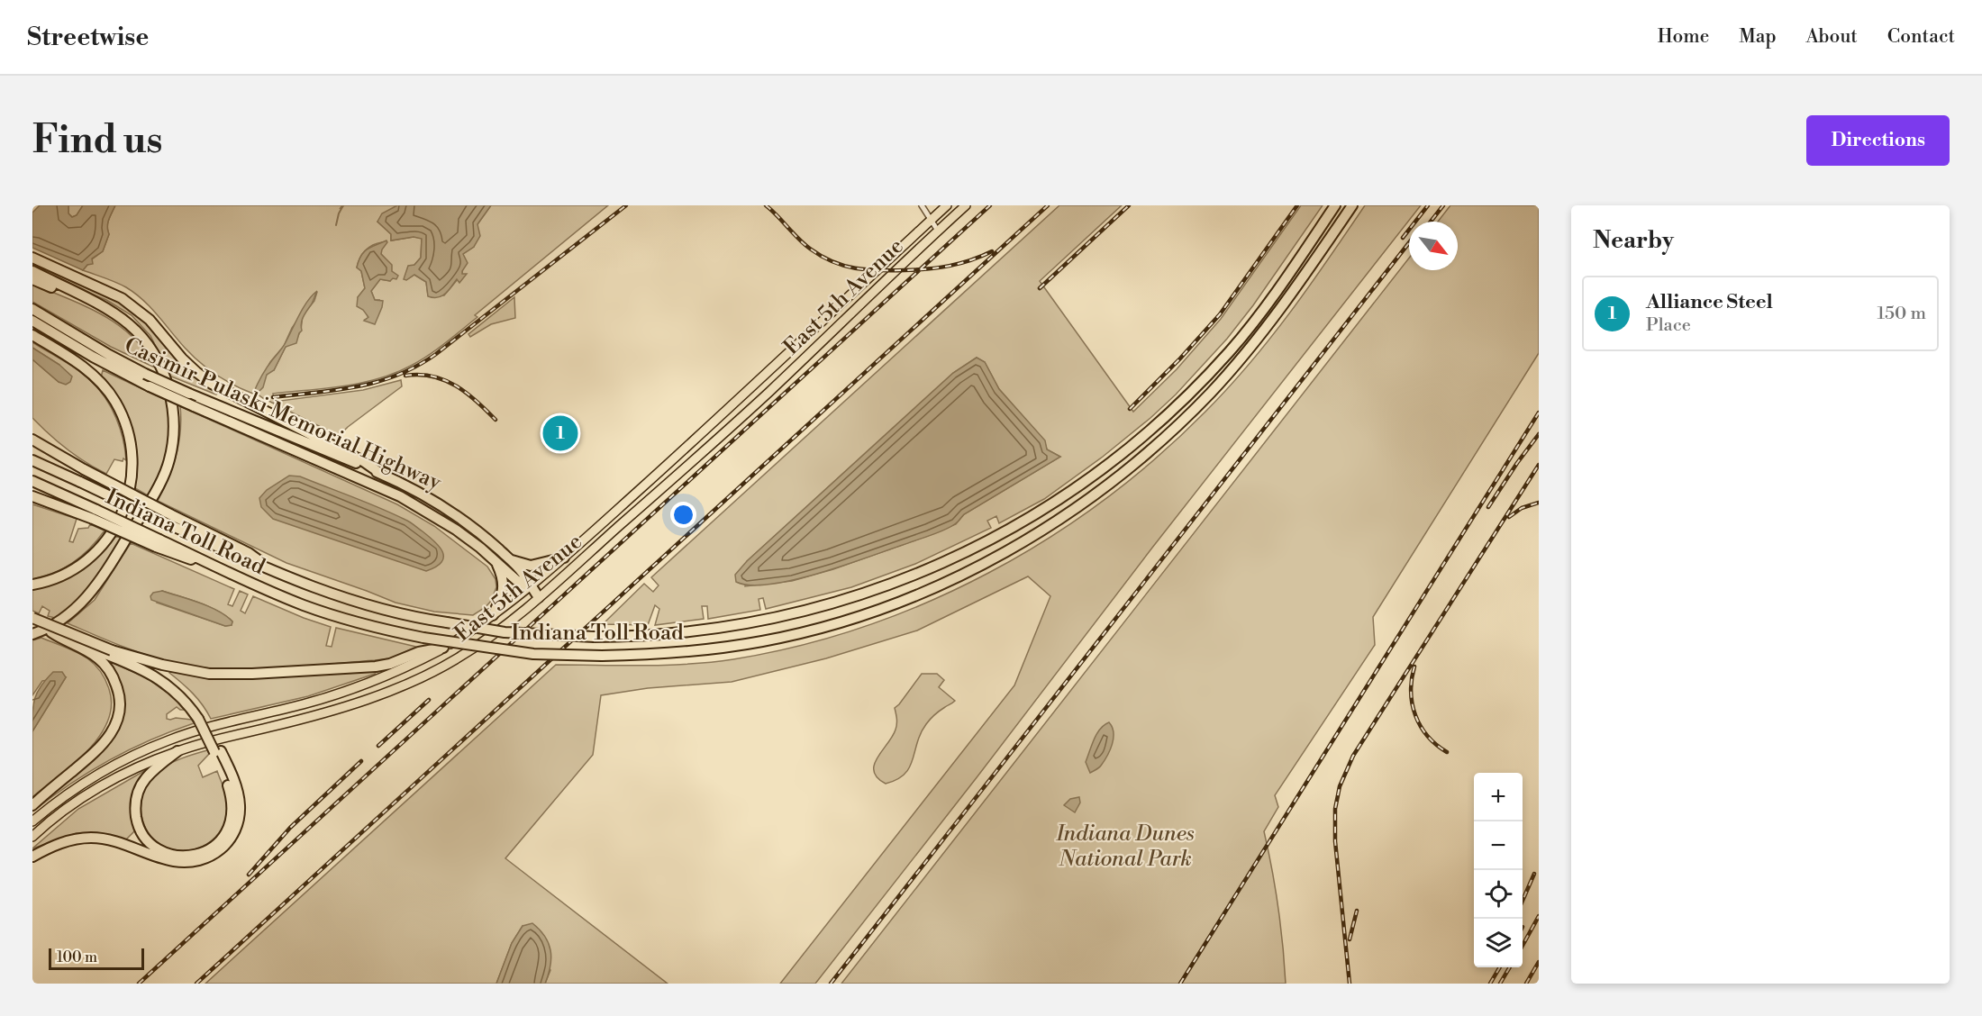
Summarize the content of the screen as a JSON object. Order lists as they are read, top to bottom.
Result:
{
  "streets": {
    "highway": ["Casimir Pulaski Memorial Highway", "Indiana Toll Road"],
    "main road": ["East 5th Avenue"]
  },
  "crossings": [
    ["East 5th Avenue", "Casimir Pulaski Memorial Highway"]
  ],
  "parks": ["Indiana Dunes National Park"],
  "scale_bar": "100 m",
  "north": "bottom right",
  "page": {
    "header": "Streetwise",
    "nav": [
      "Home",
      "Map",
      "About",
      "Contact"
    ],
    "buttons": "Directions",
    "title": "Find us",
    "heading": "Nearby",
    "list": [
      {
        "mark": "1",
        "name": "Alliance Steel",
        "note": "Place",
        "value": "150 m"
      }
    ],
    "pins": "1",
    "map_buttons": ["+", "−"],
    "scale": "100 m"
  }
}
